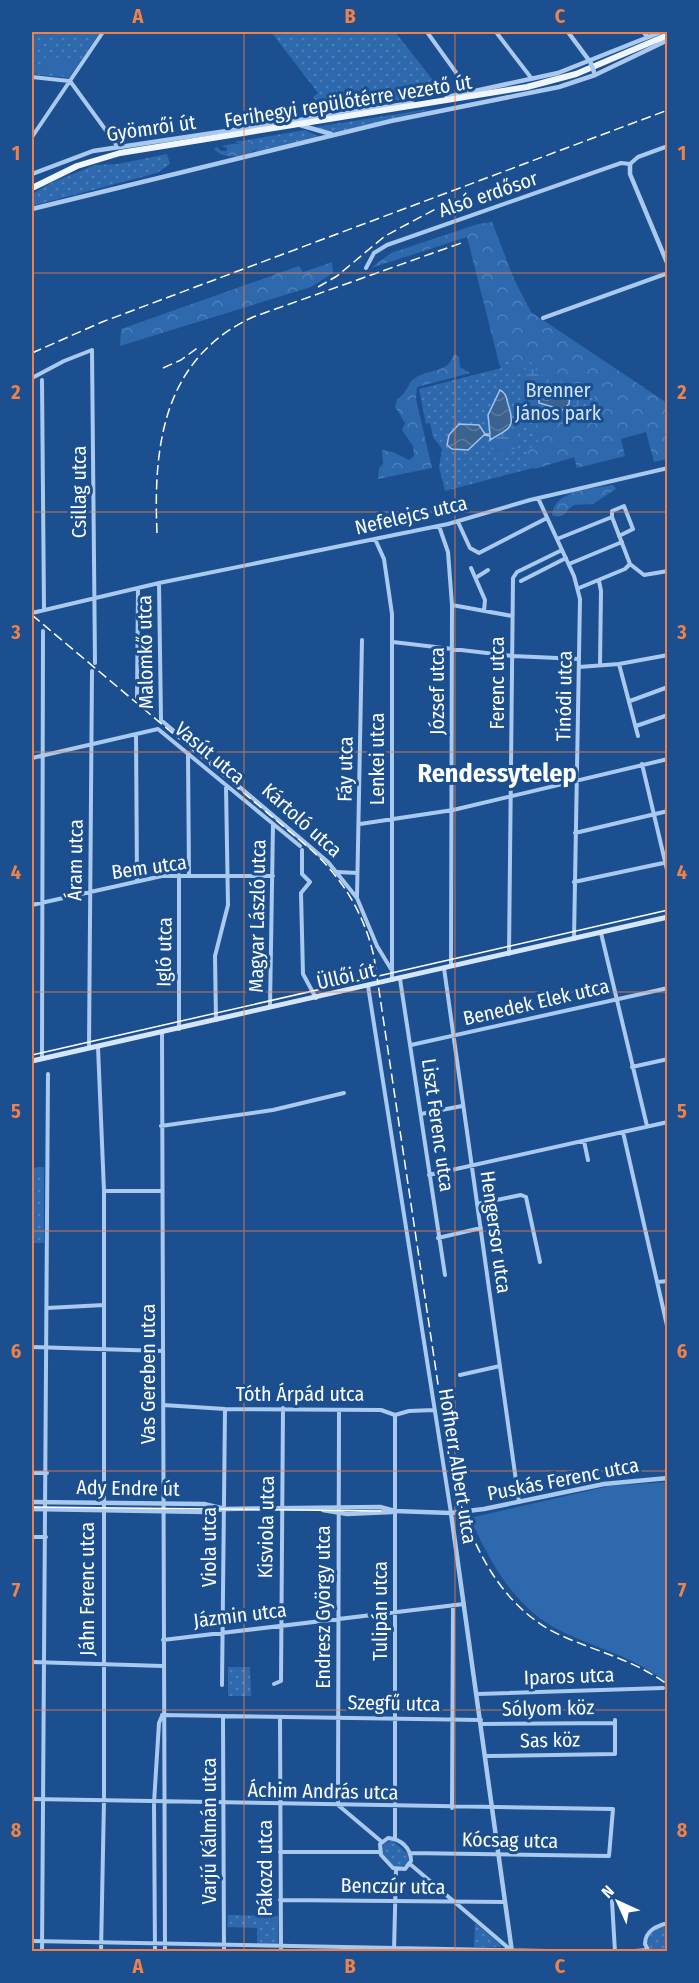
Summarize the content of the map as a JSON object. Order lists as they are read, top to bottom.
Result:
{
  "streets": {
    "main road": ["Ferihegyi repülőtérre vezető út", "Üllői út"],
    "street": [
      "Gyömrői út",
      "Alsó erdősor",
      "Csillag utca",
      "Nefelejcs utca",
      "Malomkő utca",
      "Ferenc utca",
      "József utca",
      "Tinódi utca",
      "Vasút utca",
      "Lenkei utca",
      "Fáy utca",
      "Kártoló utca",
      "Áram utca",
      "Bem utca",
      "Magyar László utca",
      "Igló utca",
      "Benedek Elek utca",
      "Liszt Ferenc utca",
      "Hengersor utca",
      "Vas Gereben utca",
      "Tóth Árpád utca",
      "Hofherr Albert utca",
      "Puskás Ferenc utca",
      "Ady Endre út",
      "Kisviola utca",
      "Viola utca",
      "Jáhn Ferenc utca",
      "Endresz György utca",
      "Tulipán utca",
      "Jázmin utca",
      "Iparos utca",
      "Szegfű utca",
      "Sólyom köz",
      "Sas köz",
      "Áchim András utca",
      "Varjú Kálmán utca",
      "Kócsag utca",
      "Pákozd utca",
      "Benczúr utca"
    ]
  },
  "crossings": [
    ["Csillag utca", "Nefelejcs utca"],
    ["Nefelejcs utca", "Malomkő utca"],
    ["Nefelejcs utca", "József utca"],
    ["Nefelejcs utca", "Tinódi utca"],
    ["Nefelejcs utca", "Lenkei utca"],
    ["Malomkő utca", "Kártoló utca"],
    ["Ferenc utca", "Tinódi utca"],
    ["Ferenc utca", "Üllői út"],
    ["József utca", "Üllői út"],
    ["Tinódi utca", "Üllői út"],
    ["Vasút utca", "Magyar László utca"],
    ["Vasút utca", "Üllői út"],
    ["Lenkei utca", "Kártoló utca"],
    ["Lenkei utca", "Üllői út"],
    ["Fáy utca", "Kártoló utca"],
    ["Áram utca", "Bem utca"],
    ["Áram utca", "Üllői út"],
    ["Bem utca", "Magyar László utca"],
    ["Bem utca", "Igló utca"],
    ["Magyar László utca", "Üllői út"],
    ["Igló utca", "Üllői út"],
    ["Üllői út", "Liszt Ferenc utca"],
    ["Üllői út", "Hengersor utca"],
    ["Üllői út", "Vas Gereben utca"],
    ["Üllői út", "Hofherr Albert utca"],
    ["Üllői út", "Jáhn Ferenc utca"],
    ["Benedek Elek utca", "Liszt Ferenc utca"],
    ["Benedek Elek utca", "Hengersor utca"],
    ["Hengersor utca", "Puskás Ferenc utca"],
    ["Vas Gereben utca", "Tóth Árpád utca"],
    ["Vas Gereben utca", "Ady Endre út"],
    ["Vas Gereben utca", "Jázmin utca"],
    ["Vas Gereben utca", "Szegfű utca"],
    ["Vas Gereben utca", "Áchim András utca"],
    ["Tóth Árpád utca", "Hofherr Albert utca"],
    ["Tóth Árpád utca", "Kisviola utca"],
    ["Tóth Árpád utca", "Viola utca"],
    ["Tóth Árpád utca", "Endresz György utca"],
    ["Tóth Árpád utca", "Tulipán utca"],
    ["Hofherr Albert utca", "Ady Endre út"],
    ["Hofherr Albert utca", "Jázmin utca"],
    ["Hofherr Albert utca", "Iparos utca"],
    ["Hofherr Albert utca", "Szegfű utca"],
    ["Hofherr Albert utca", "Sólyom köz"],
    ["Hofherr Albert utca", "Sas köz"],
    ["Hofherr Albert utca", "Áchim András utca"],
    ["Hofherr Albert utca", "Kócsag utca"],
    ["Hofherr Albert utca", "Benczúr utca"],
    ["Puskás Ferenc utca", "Ady Endre út"],
    ["Ady Endre út", "Kisviola utca"],
    ["Ady Endre út", "Viola utca"],
    ["Ady Endre út", "Jáhn Ferenc utca"],
    ["Ady Endre út", "Endresz György utca"],
    ["Ady Endre út", "Tulipán utca"],
    ["Kisviola utca", "Jázmin utca"],
    ["Viola utca", "Jázmin utca"],
    ["Jáhn Ferenc utca", "Áchim András utca"],
    ["Endresz György utca", "Jázmin utca"],
    ["Endresz György utca", "Szegfű utca"],
    ["Endresz György utca", "Áchim András utca"],
    ["Tulipán utca", "Jázmin utca"],
    ["Tulipán utca", "Szegfű utca"],
    ["Tulipán utca", "Áchim András utca"],
    ["Tulipán utca", "Kócsag utca"],
    ["Szegfű utca", "Sólyom köz"],
    ["Szegfű utca", "Varjú Kálmán utca"],
    ["Szegfű utca", "Pákozd utca"],
    ["Sólyom köz", "Sas köz"],
    ["Áchim András utca", "Varjú Kálmán utca"],
    ["Áchim András utca", "Kócsag utca"],
    ["Áchim András utca", "Pákozd utca"],
    ["Pákozd utca", "Benczúr utca"]
  ],
  "districts": ["Rendessytelep"],
  "parks": ["Brenner János park"],
  "north": "top left",
  "grid": {
    "columns": ["A", "B", "C"],
    "rows": [
      "1",
      "2",
      "3",
      "4",
      "5",
      "6",
      "7",
      "8"
    ]
  }
}
